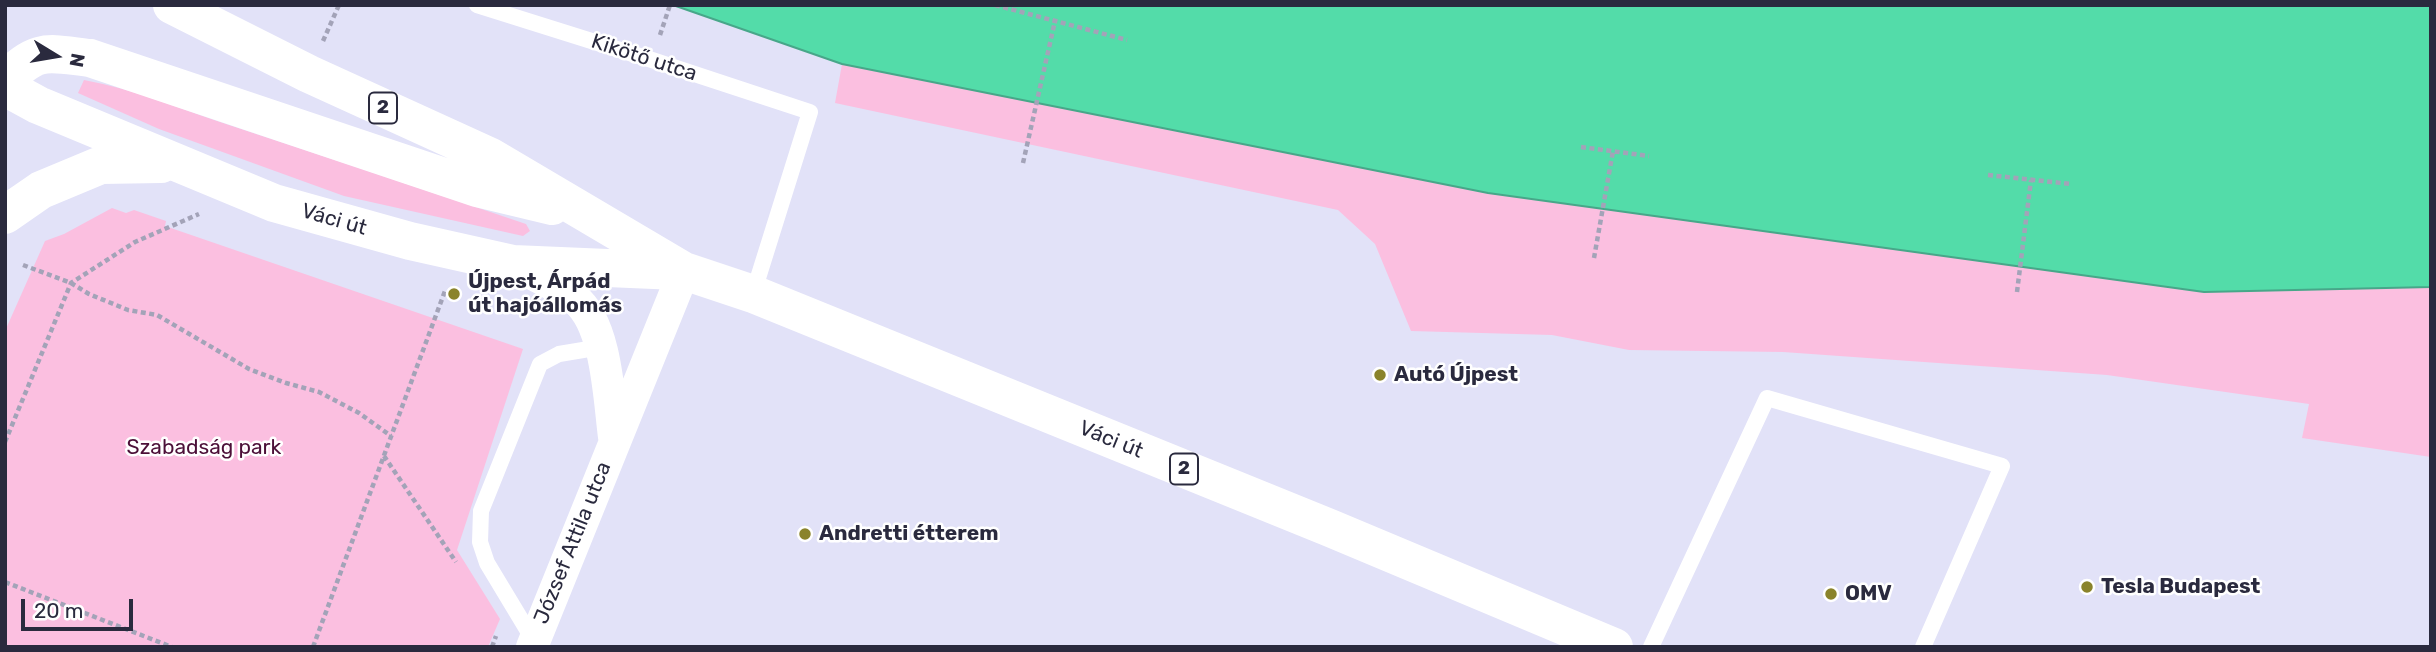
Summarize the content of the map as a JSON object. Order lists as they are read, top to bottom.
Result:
{
  "streets": {
    "main road": ["2", "Váci út"],
    "street": ["József Attila utca"],
    "lane": ["Kikötő utca"]
  },
  "crossings": [
    ["Kikötő utca", "Váci út"],
    ["Váci út", "József Attila utca"]
  ],
  "parks": ["Szabadság park"],
  "places": [
    "Újpest, Árpád út hajóállomás",
    "Autó Újpest",
    "Andretti étterem",
    "Tesla Budapest",
    "OMV"
  ],
  "scale_bar": "20 m",
  "north": "right"
}
